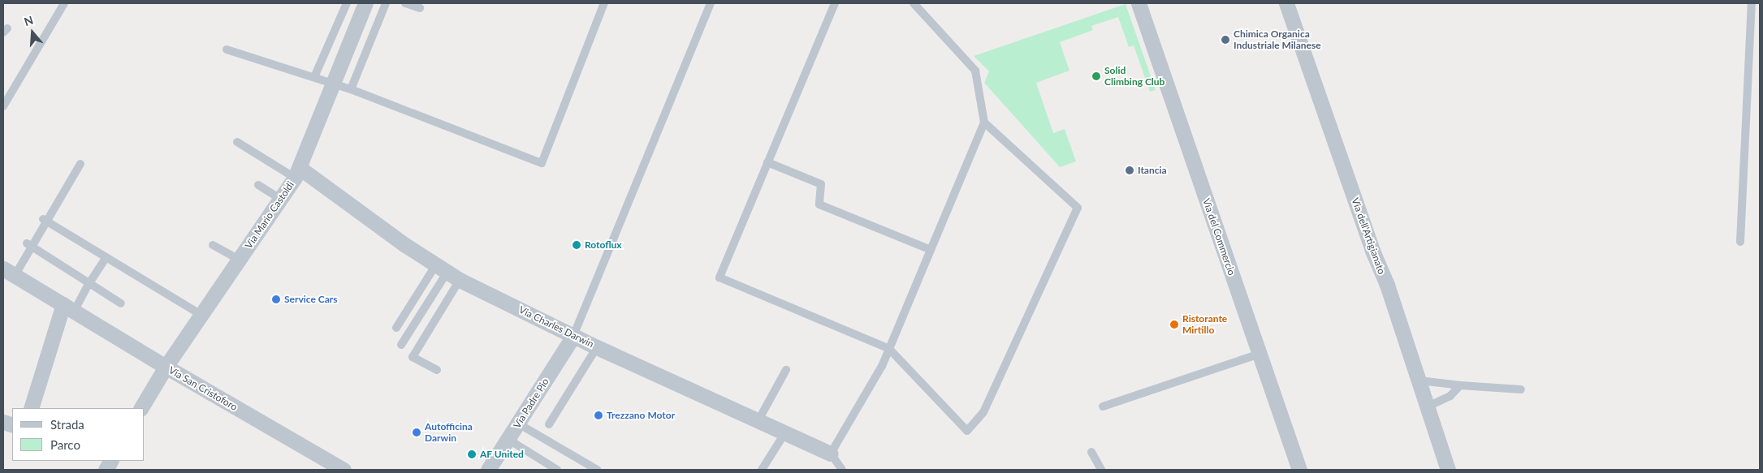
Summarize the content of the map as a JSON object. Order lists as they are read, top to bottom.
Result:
{
  "streets": {
    "street": [
      "Via Mario Castoldi",
      "Via dell'Artigianato",
      "Via del Commercio",
      "Via Charles Darwin",
      "Via San Cristoforo",
      "Via Padre Pio"
    ]
  },
  "crossings": [
    ["Via Mario Castoldi", "Via Charles Darwin"],
    ["Via Mario Castoldi", "Via San Cristoforo"],
    ["Via Charles Darwin", "Via Padre Pio"]
  ],
  "places": [
    "Chimica Organica Industriale Milanese",
    "Solid Climbing Club",
    "Itancia",
    "Rotoflux",
    "Service Cars",
    "Ristorante Mirtillo",
    "Trezzano Motor",
    "Autofficina Darwin",
    "AF United"
  ],
  "legend": ["Strada", "Parco"],
  "north": "top"
}
